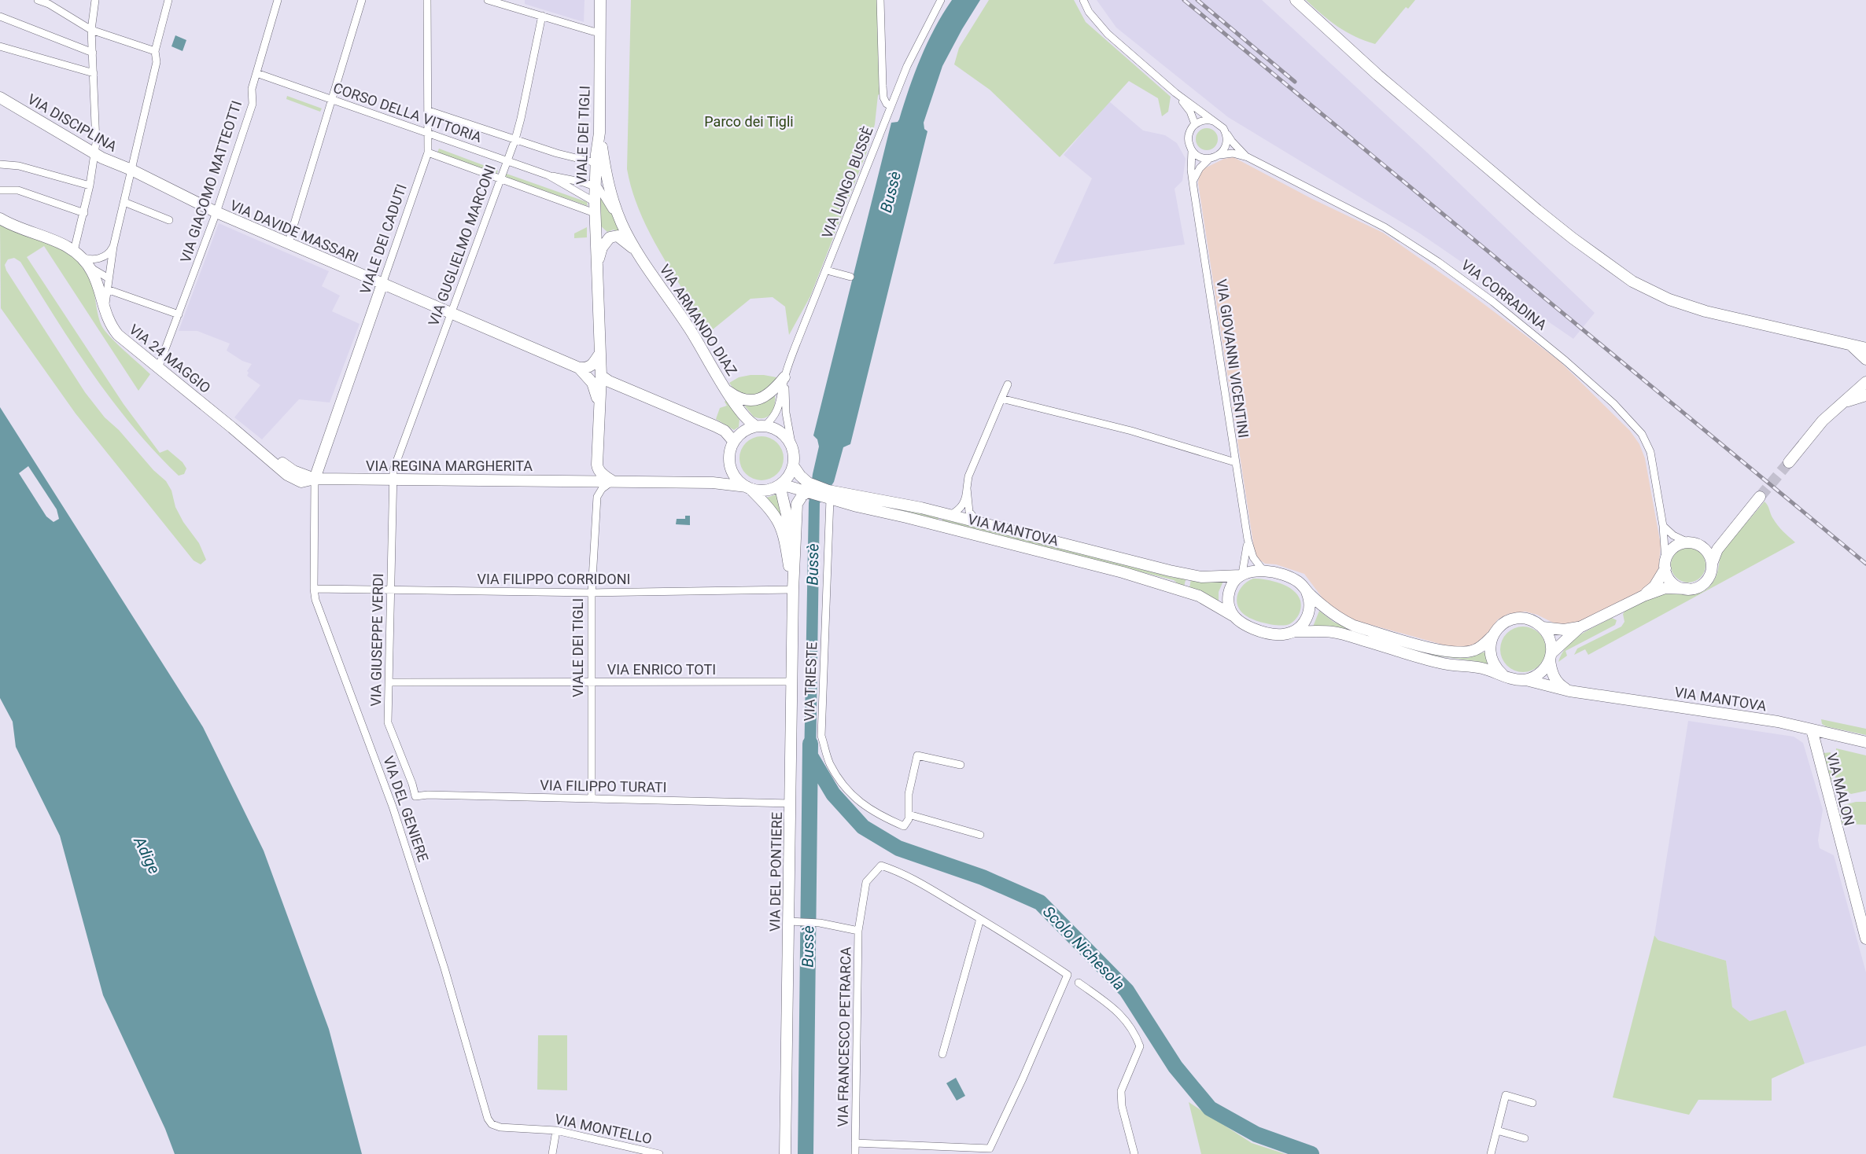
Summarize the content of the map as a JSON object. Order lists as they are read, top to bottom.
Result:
{
  "streets": {
    "main road": [
      "VIA DISCIPLINA",
      "VIALE DEI TIGLI",
      "VIA DAVIDE MASSARI",
      "VIALE DEI CADUTI",
      "VIA ARMANDO DIAZ",
      "VIA 24 MAGGIO",
      "VIA REGINA MARGHERITA",
      "VIA MANTOVA",
      "VIA MALON",
      "VIA DEL PONTIERE"
    ],
    "street": [
      "CORSO DELLA VITTORIA",
      "VIA GIACOMO MATTEOTTI",
      "VIA LUNGO BUSSÈ",
      "VIA GUGLIELMO MARCONI",
      "VIA CORRADINA",
      "VIA GIOVANNI VICENTINI",
      "VIA FILIPPO CORRIDONI",
      "VIA GIUSEPPE VERDI",
      "VIA ENRICO TOTI",
      "VIA TRIESTE",
      "VIA FILIPPO TURATI",
      "VIA DEL GENIERE",
      "VIA FRANCESCO PETRARCA",
      "VIA MONTELLO"
    ]
  },
  "crossings": [
    ["CORSO DELLA VITTORIA", "VIALE DEI TIGLI"],
    ["CORSO DELLA VITTORIA", "VIA GIACOMO MATTEOTTI"],
    ["CORSO DELLA VITTORIA", "VIALE DEI CADUTI"],
    ["CORSO DELLA VITTORIA", "VIA GUGLIELMO MARCONI"],
    ["CORSO DELLA VITTORIA", "VIA ARMANDO DIAZ"],
    ["VIA DISCIPLINA", "VIA DAVIDE MASSARI"],
    ["VIALE DEI TIGLI", "VIA DAVIDE MASSARI"],
    ["VIALE DEI TIGLI", "VIA ARMANDO DIAZ"],
    ["VIALE DEI TIGLI", "VIA FILIPPO CORRIDONI"],
    ["VIALE DEI TIGLI", "VIA ENRICO TOTI"],
    ["VIALE DEI TIGLI", "VIA FILIPPO TURATI"],
    ["VIA GIACOMO MATTEOTTI", "VIA DAVIDE MASSARI"],
    ["VIA GIACOMO MATTEOTTI", "VIA 24 MAGGIO"],
    ["VIA LUNGO BUSSÈ", "VIA ARMANDO DIAZ"],
    ["VIA LUNGO BUSSÈ", "VIA REGINA MARGHERITA"],
    ["VIA LUNGO BUSSÈ", "VIA MANTOVA"],
    ["VIA LUNGO BUSSÈ", "VIA DEL PONTIERE"],
    ["VIA DAVIDE MASSARI", "VIALE DEI CADUTI"],
    ["VIA DAVIDE MASSARI", "VIA GUGLIELMO MARCONI"],
    ["VIALE DEI CADUTI", "VIA 24 MAGGIO"],
    ["VIALE DEI CADUTI", "VIA REGINA MARGHERITA"],
    ["VIALE DEI CADUTI", "VIA DEL GENIERE"],
    ["VIA GUGLIELMO MARCONI", "VIA REGINA MARGHERITA"],
    ["VIA GUGLIELMO MARCONI", "VIA GIUSEPPE VERDI"],
    ["VIA CORRADINA", "VIA GIOVANNI VICENTINI"],
    ["VIA ARMANDO DIAZ", "VIA REGINA MARGHERITA"],
    ["VIA ARMANDO DIAZ", "VIA MANTOVA"],
    ["VIA ARMANDO DIAZ", "VIA DEL PONTIERE"],
    ["VIA 24 MAGGIO", "VIA REGINA MARGHERITA"],
    ["VIA 24 MAGGIO", "VIA DEL GENIERE"],
    ["VIA GIOVANNI VICENTINI", "VIA MANTOVA"],
    ["VIA REGINA MARGHERITA", "VIA MANTOVA"],
    ["VIA REGINA MARGHERITA", "VIA GIUSEPPE VERDI"],
    ["VIA REGINA MARGHERITA", "VIA DEL GENIERE"],
    ["VIA REGINA MARGHERITA", "VIA DEL PONTIERE"],
    ["VIA MANTOVA", "VIA TRIESTE"],
    ["VIA MANTOVA", "VIA MALON"],
    ["VIA MANTOVA", "VIA DEL PONTIERE"],
    ["VIA FILIPPO CORRIDONI", "VIA GIUSEPPE VERDI"],
    ["VIA FILIPPO CORRIDONI", "VIA DEL GENIERE"],
    ["VIA FILIPPO CORRIDONI", "VIA DEL PONTIERE"],
    ["VIA GIUSEPPE VERDI", "VIA ENRICO TOTI"],
    ["VIA GIUSEPPE VERDI", "VIA FILIPPO TURATI"],
    ["VIA ENRICO TOTI", "VIA DEL PONTIERE"],
    ["VIA FILIPPO TURATI", "VIA DEL PONTIERE"],
    ["VIA DEL GENIERE", "VIA MONTELLO"],
    ["VIA DEL PONTIERE", "VIA FRANCESCO PETRARCA"]
  ],
  "water": ["Bussè", "Adige", "Scolo Nichesola"],
  "parks": ["Parco dei Tigli"]
}
